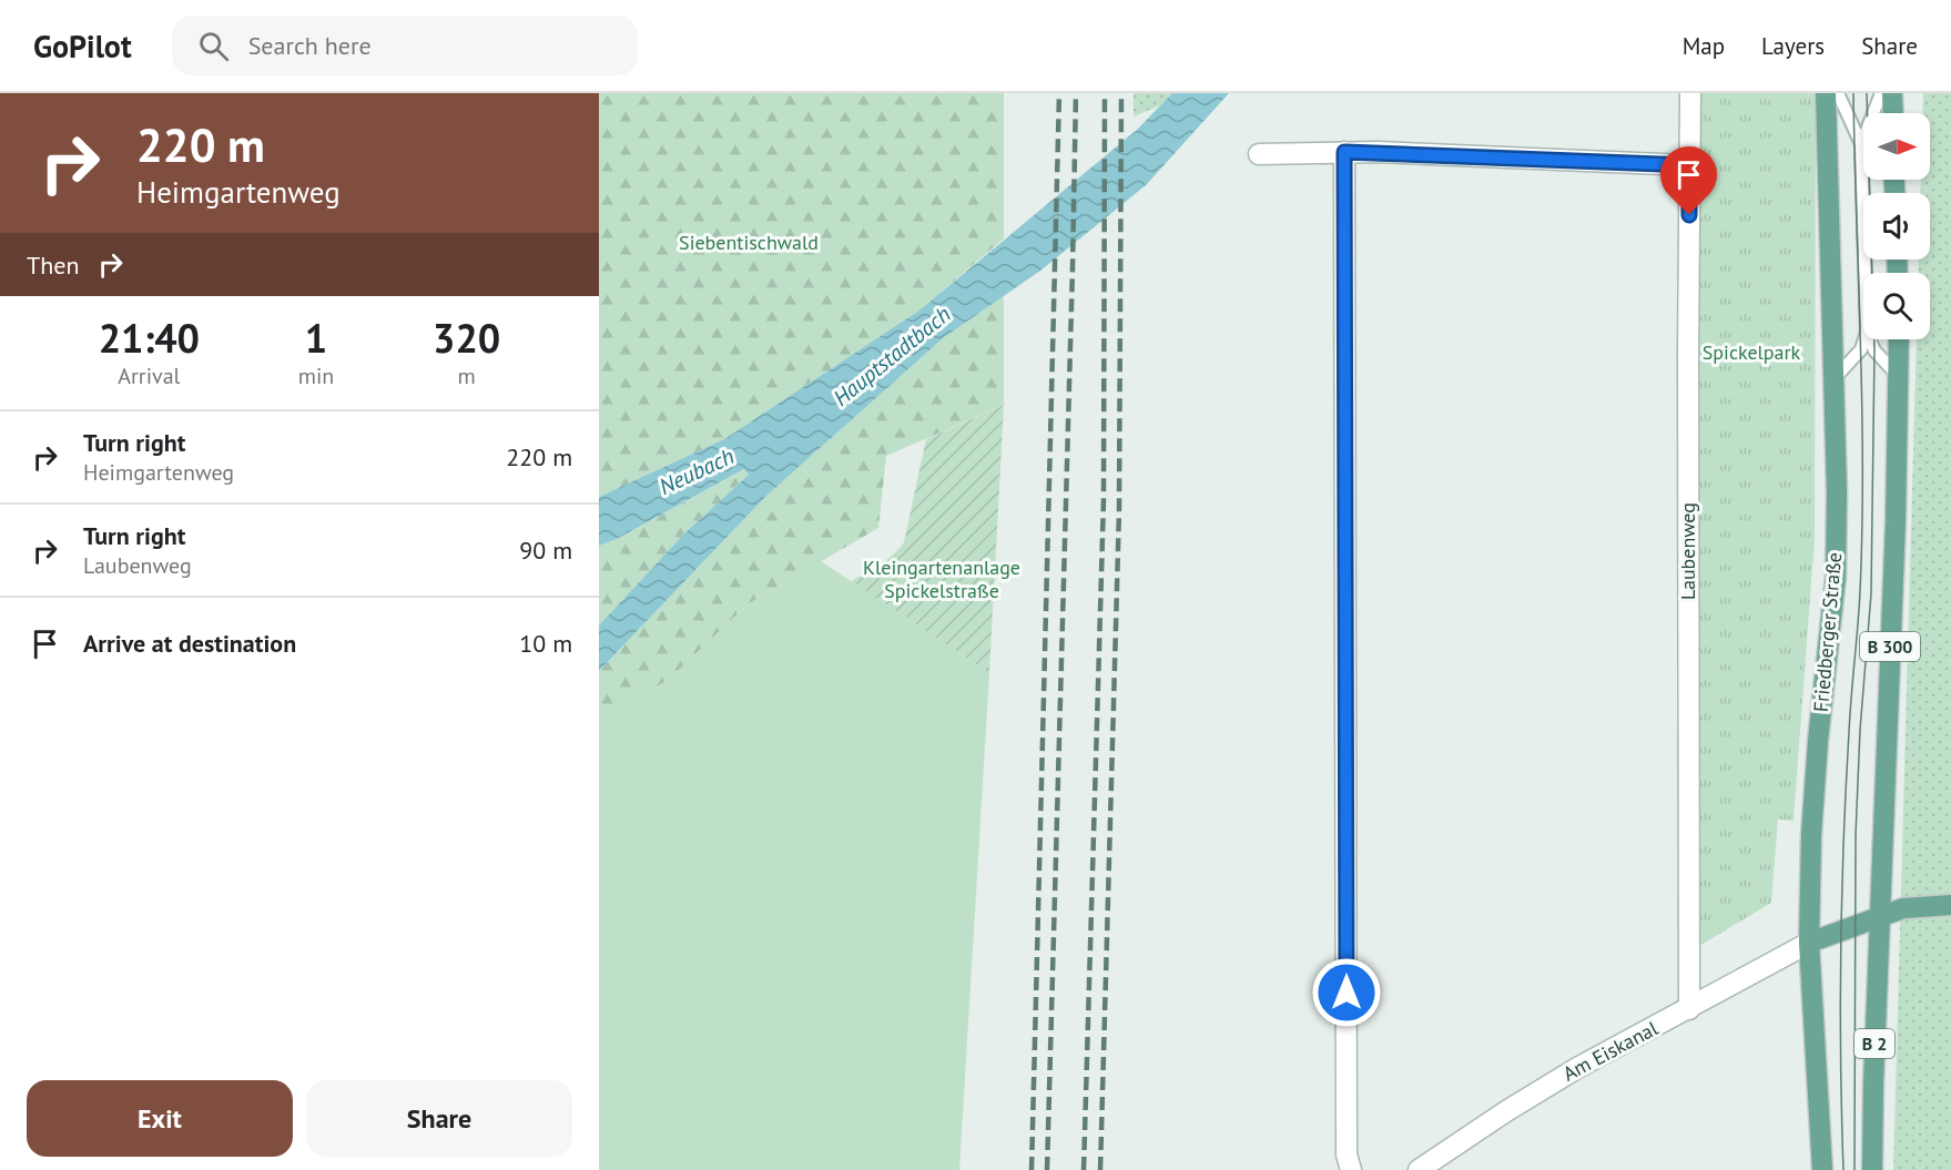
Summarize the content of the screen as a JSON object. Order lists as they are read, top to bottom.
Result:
{
  "streets": {
    "main road": ["Friedberger Straße", "B 300", "B 2"],
    "street": ["Laubenweg", "Am Eiskanal"]
  },
  "crossings": [
    ["Laubenweg", "Am Eiskanal"],
    ["Friedberger Straße", "Am Eiskanal"],
    ["B 300", "B 2"]
  ],
  "water": ["Hauptstadtbach", "Neubach"],
  "parks": ["Siebentischwald", "Spickelpark", "Kleingartenanlage Spickelstraße"],
  "north": "right",
  "page": {
    "header": "GoPilot",
    "search": "Search here",
    "nav": ["Map", "Layers", "Share"],
    "turn": ["220 m", "Heimgartenweg"],
    "then": "Then",
    "eta": [
      "21:40",
      "Arrival",
      "1",
      "min",
      "320",
      "m"
    ],
    "list": [
      {
        "name": "Turn right",
        "note": "Heimgartenweg",
        "value": "220 m"
      },
      {
        "name": "Turn right",
        "note": "Laubenweg",
        "value": "90 m"
      },
      {
        "name": "Arrive at destination",
        "value": "10 m"
      }
    ],
    "buttons": ["Exit", "Share"]
  }
}
